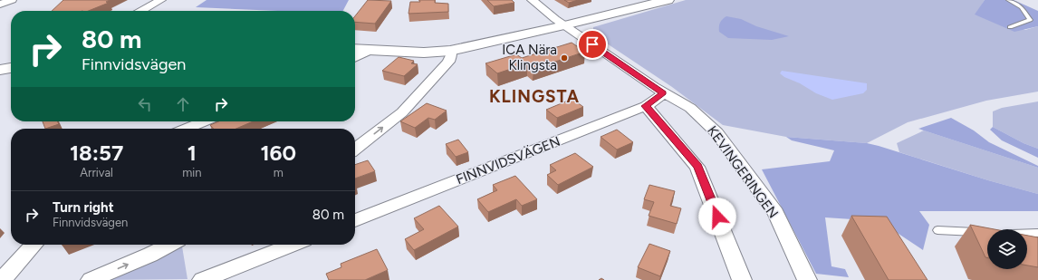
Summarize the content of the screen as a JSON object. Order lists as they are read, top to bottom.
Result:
{
  "streets": {
    "street": ["FINNVIDSVÄGEN", "KEVINGERINGEN"]
  },
  "crossings": [
    ["FINNVIDSVÄGEN", "KEVINGERINGEN"]
  ],
  "districts": ["KLINGSTA"],
  "places": ["ICA Nära Klingsta"],
  "page": {
    "turn": ["80 m", "Finnvidsvägen"],
    "eta": [
      "18:57",
      "Arrival",
      "1",
      "min",
      "160",
      "m"
    ],
    "list": [
      {
        "name": "Turn right",
        "note": "Finnvidsvägen",
        "value": "80 m"
      }
    ]
  }
}
